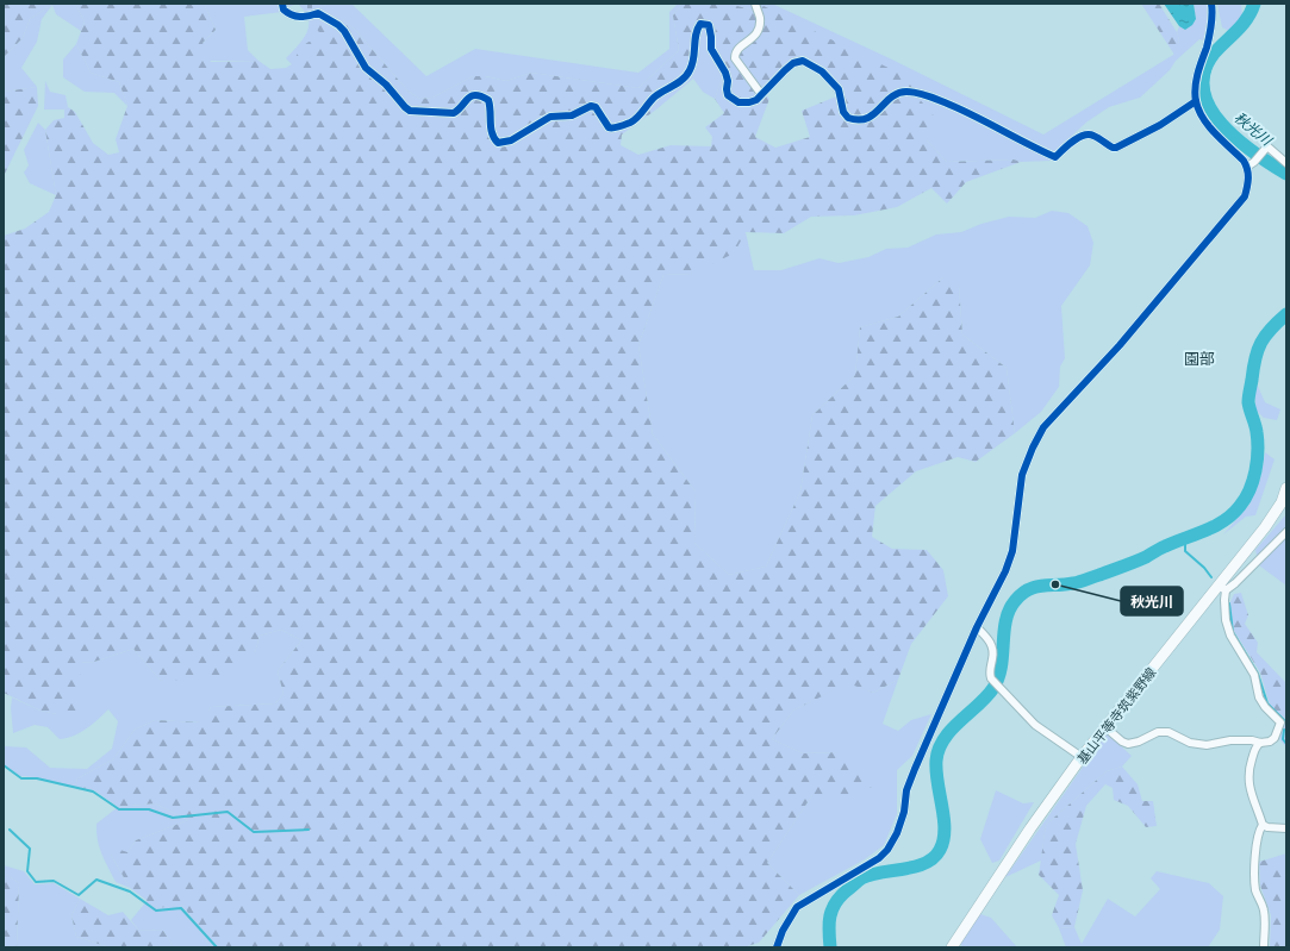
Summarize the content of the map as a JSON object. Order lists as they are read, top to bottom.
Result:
{
  "streets": {
    "main road": ["基山平等寺筑紫野線"]
  },
  "districts": ["園部"],
  "water": ["秋光川"],
  "places": ["秋光川"]
}
